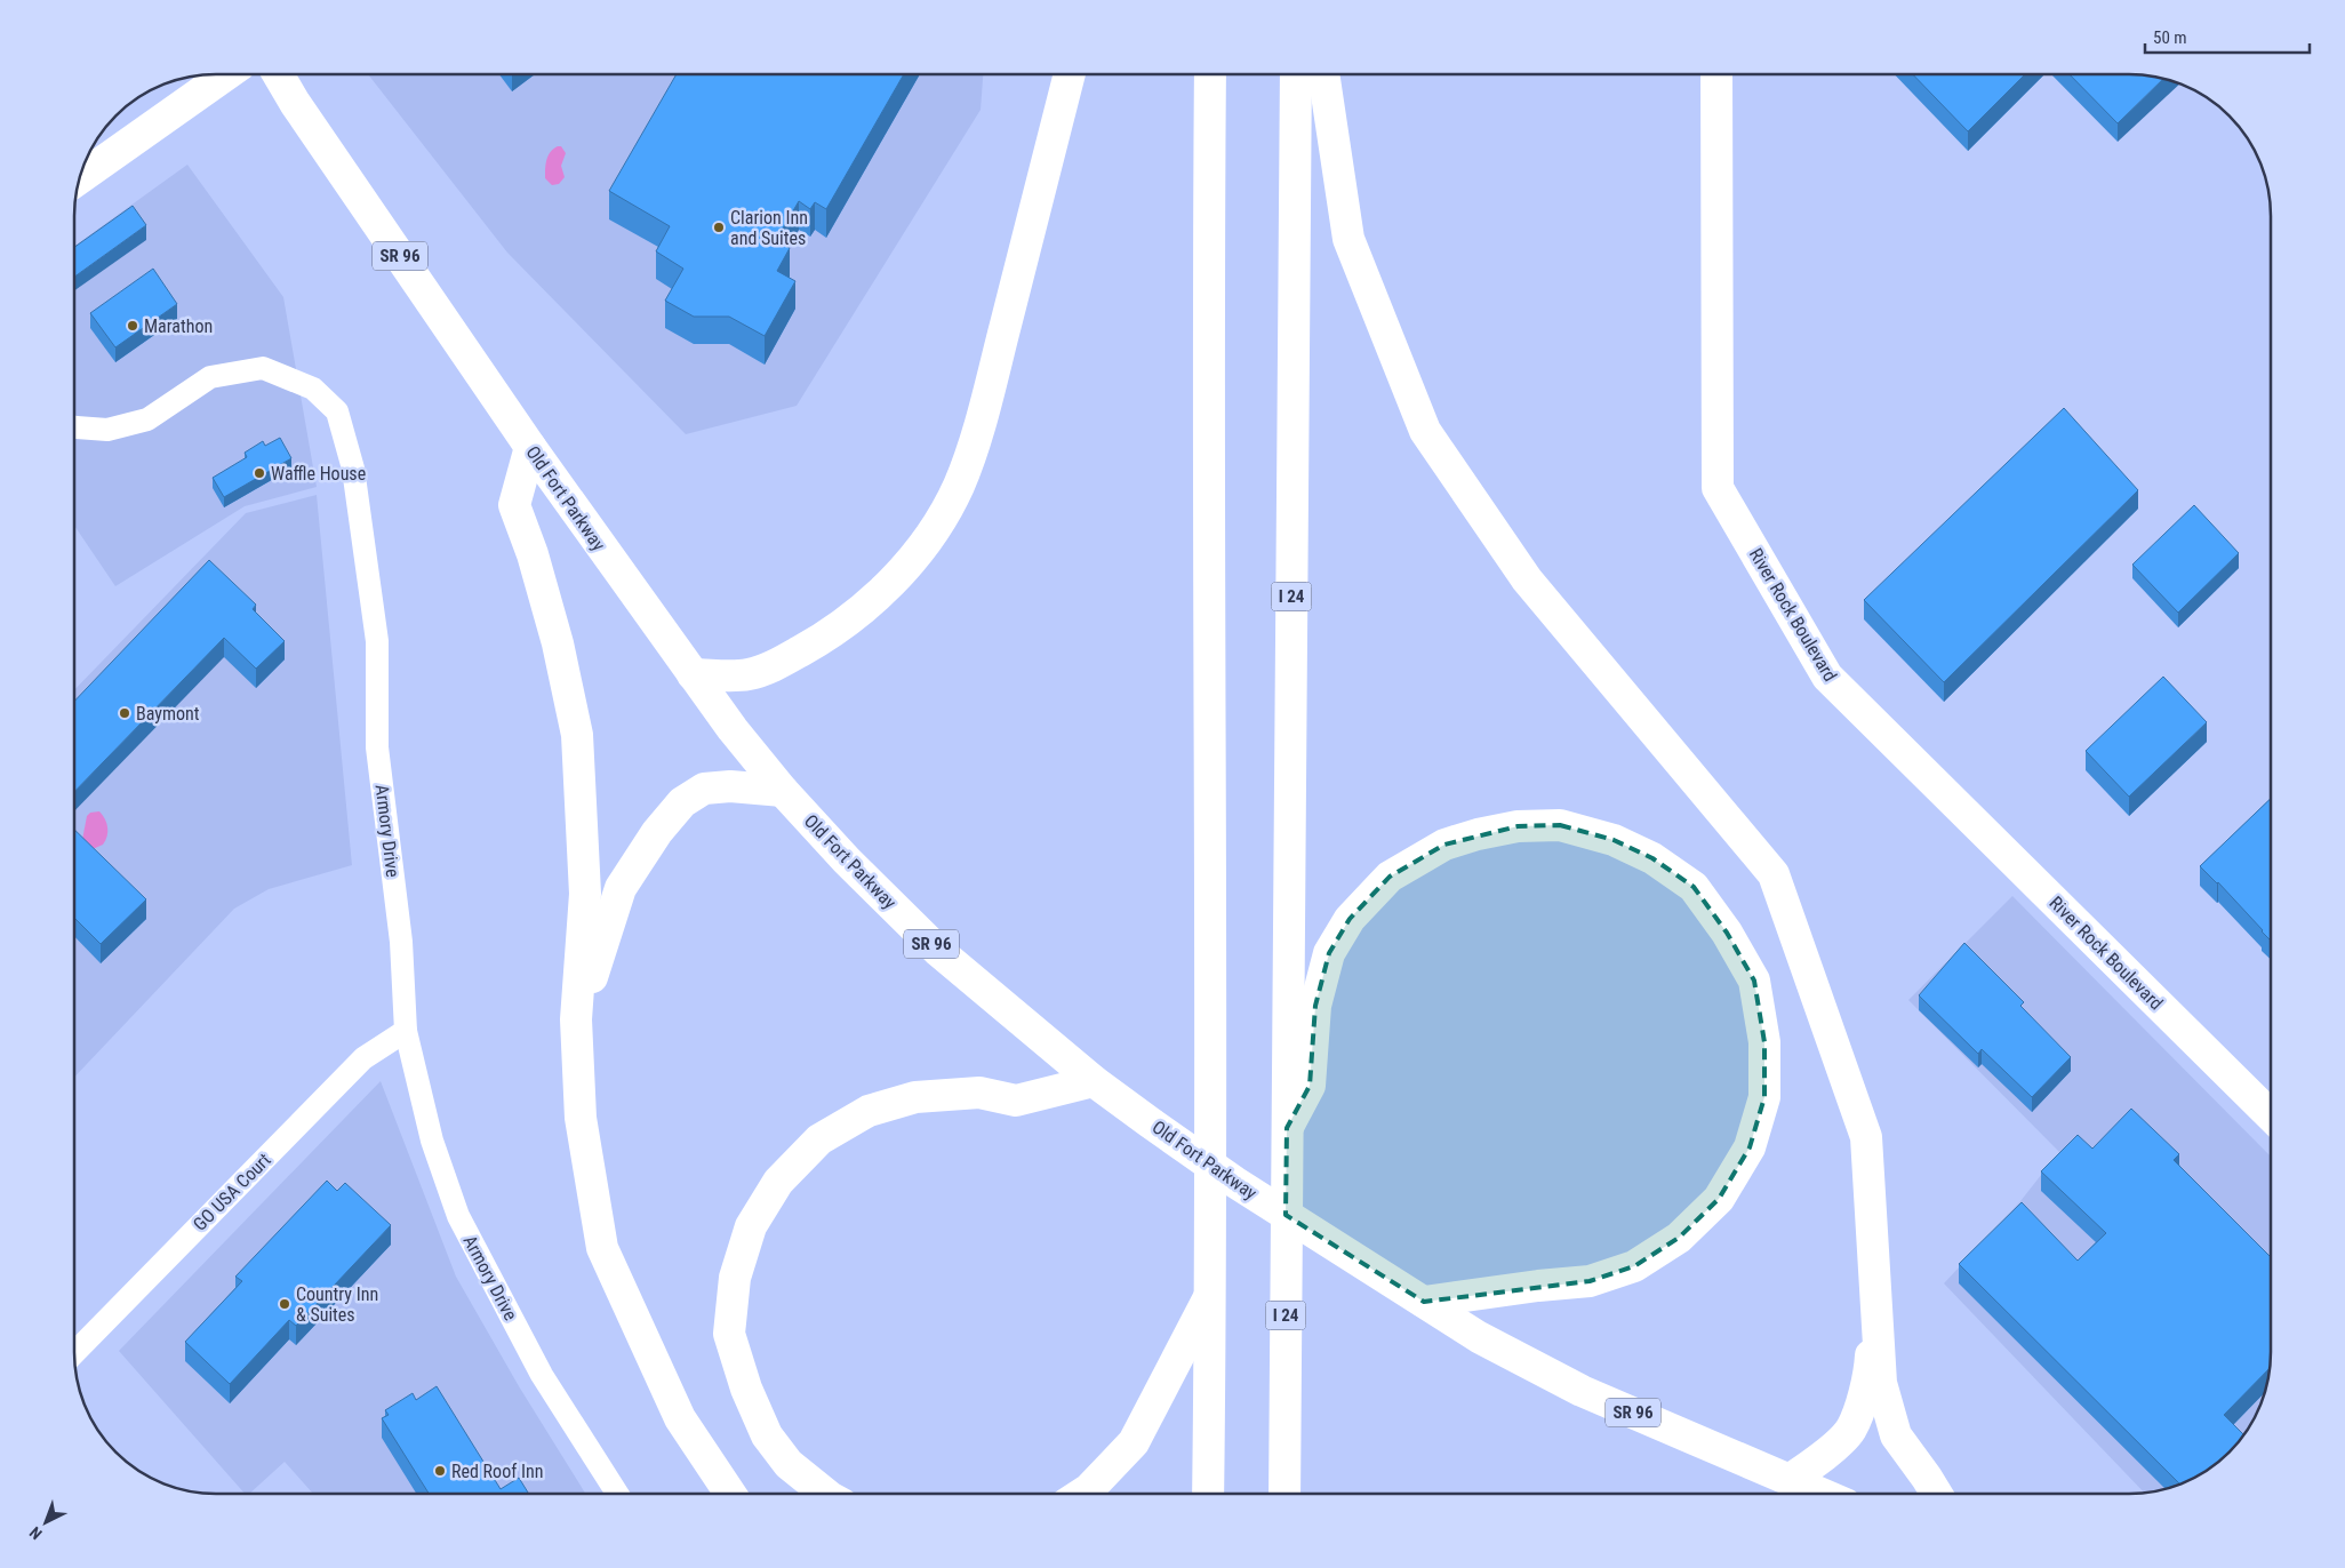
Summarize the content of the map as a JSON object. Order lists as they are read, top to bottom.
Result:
{
  "streets": {
    "main road": [
      "SR 96",
      "Old Fort Parkway",
      "I 24",
      "River Rock Boulevard"
    ],
    "street": ["Armory Drive", "GO USA Court"]
  },
  "crossings": [
    ["Armory Drive", "GO USA Court"]
  ],
  "places": [
    "Clarion Inn and Suites",
    "Marathon",
    "Waffle House",
    "Baymont",
    "Country Inn & Suites",
    "Red Roof Inn"
  ],
  "scale_bar": "50 m",
  "north": "bottom left"
}
